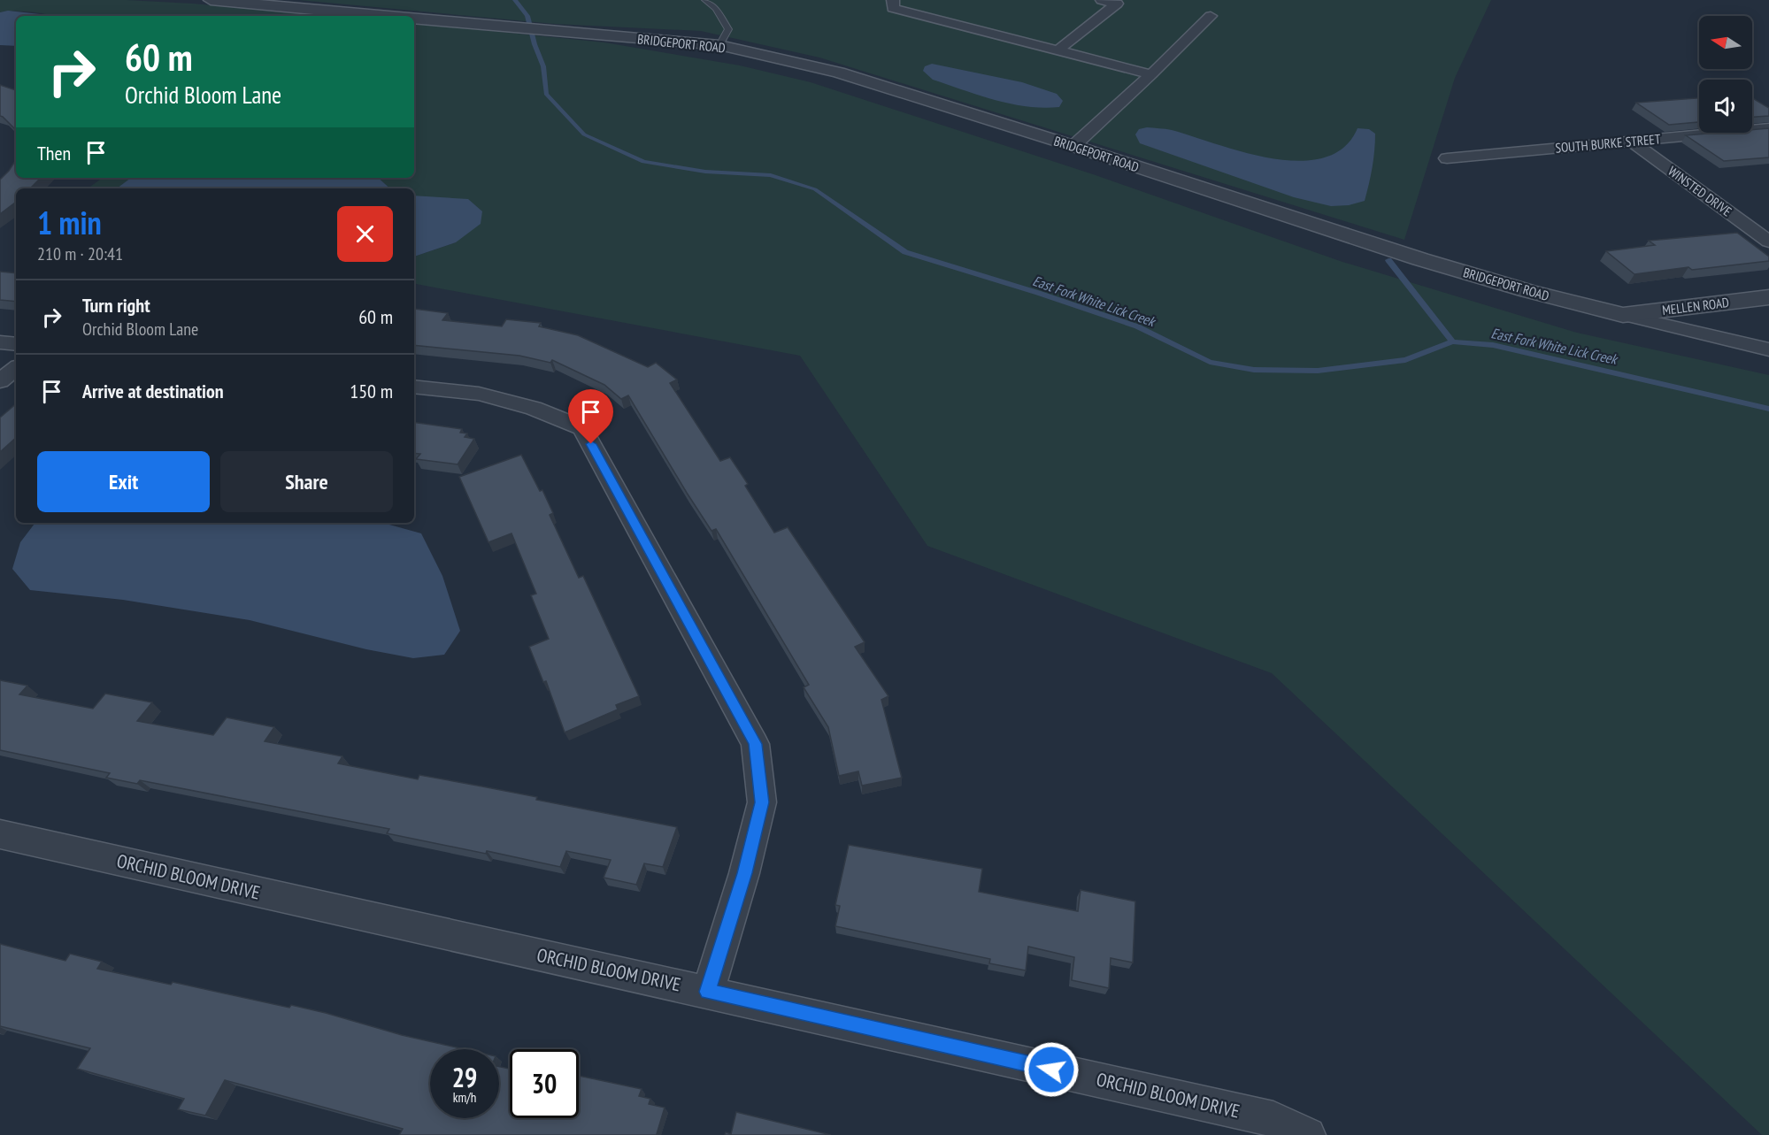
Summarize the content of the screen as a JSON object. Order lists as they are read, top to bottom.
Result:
{
  "streets": {
    "street": [
      "BRIDGEPORT ROAD",
      "SOUTH BURKE STREET",
      "WINSTED DRIVE",
      "MELLEN ROAD",
      "ORCHID BLOOM DRIVE"
    ]
  },
  "crossings": [
    ["BRIDGEPORT ROAD", "MELLEN ROAD"],
    ["SOUTH BURKE STREET", "WINSTED DRIVE"]
  ],
  "water": ["East Fork White Lick Creek"],
  "north": "left",
  "page": {
    "turn": ["60 m", "Orchid Bloom Lane"],
    "then": "Then",
    "heading": ["1 min", "210 m · 20:41"],
    "list": [
      {
        "name": "Turn right",
        "note": "Orchid Bloom Lane",
        "value": "60 m"
      },
      {
        "name": "Arrive at destination",
        "value": "150 m"
      }
    ],
    "buttons": ["Exit", "Share"],
    "speed": "29 km/h",
    "limit": "30"
  }
}
